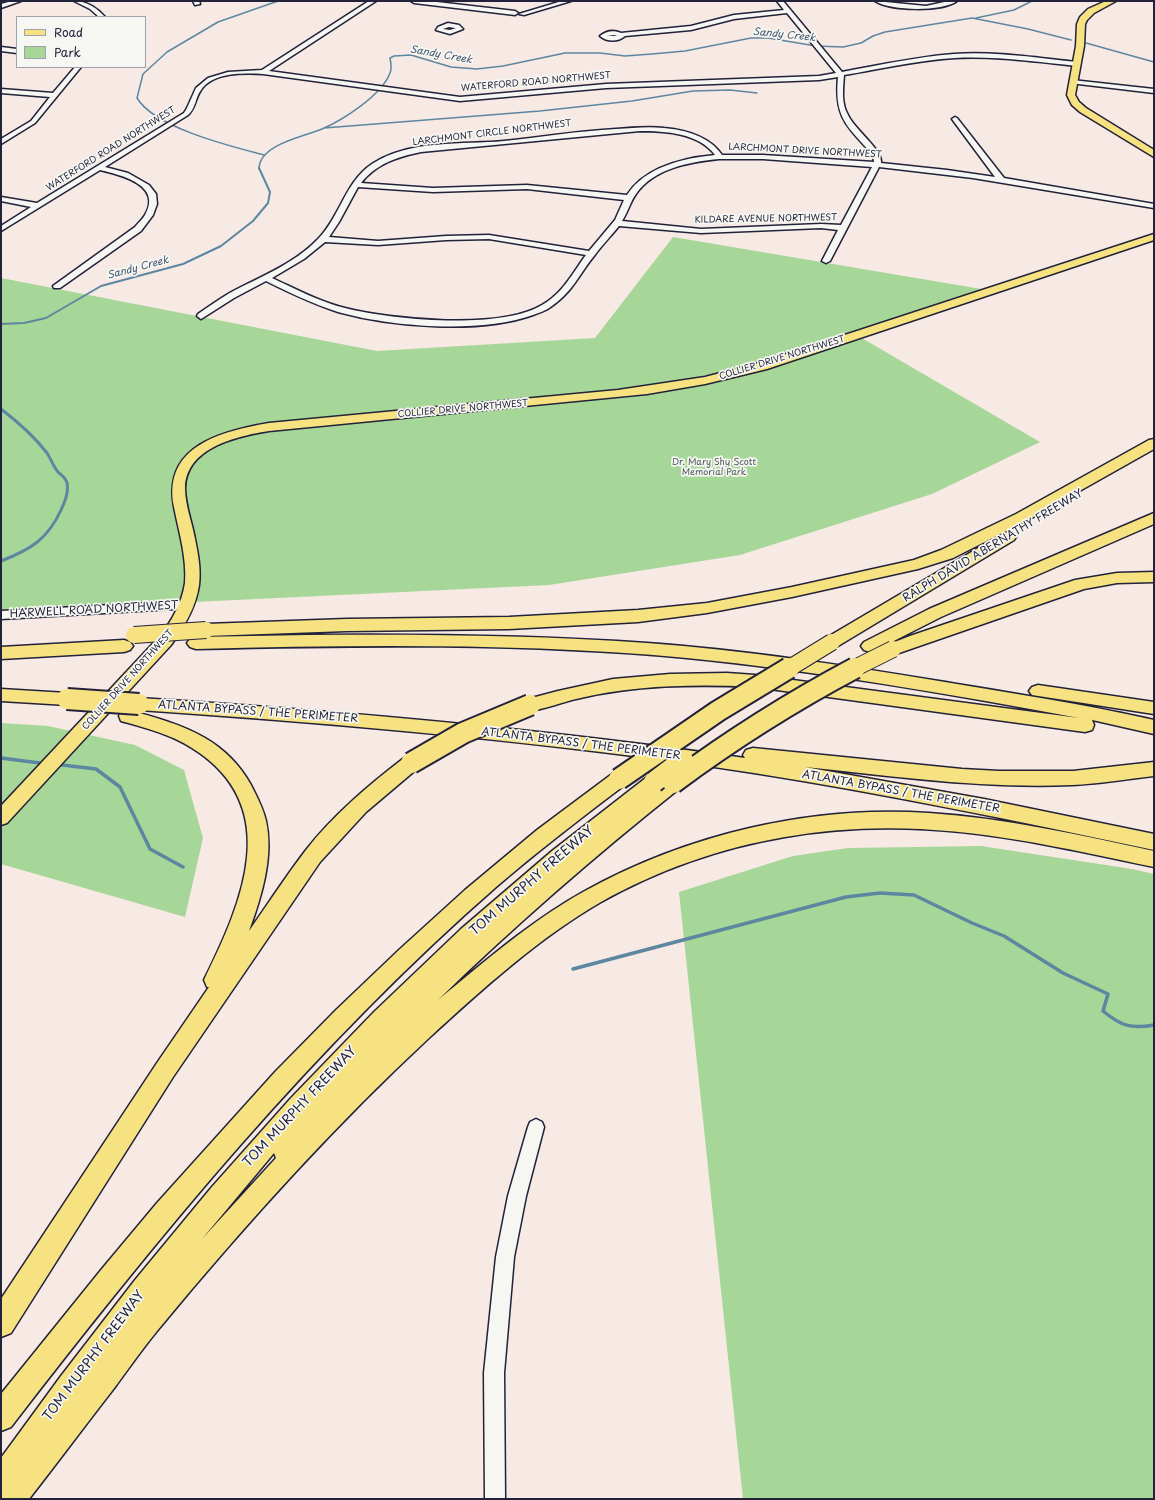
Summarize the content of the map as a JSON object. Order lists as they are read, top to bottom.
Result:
{
  "streets": {
    "highway": ["RALPH DAVID ABERNATHY FREEWAY", "ATLANTA BYPASS / THE PERIMETER", "TOM MURPHY FREEWAY"],
    "main road": ["COLLIER DRIVE NORTHWEST"],
    "street": [
      "WATERFORD ROAD NORTHWEST",
      "LARCHMONT CIRCLE NORTHWEST",
      "LARCHMONT DRIVE NORTHWEST",
      "KILDARE AVENUE NORTHWEST",
      "HARWELL ROAD NORTHWEST"
    ]
  },
  "crossings": [
    ["LARCHMONT CIRCLE NORTHWEST", "LARCHMONT DRIVE NORTHWEST"],
    ["LARCHMONT DRIVE NORTHWEST", "KILDARE AVENUE NORTHWEST"],
    ["COLLIER DRIVE NORTHWEST", "HARWELL ROAD NORTHWEST"],
    ["RALPH DAVID ABERNATHY FREEWAY", "TOM MURPHY FREEWAY"]
  ],
  "water": ["Sandy Creek"],
  "parks": ["Dr. Mary Shy Scott Memorial Park"],
  "legend": ["Road", "Park"]
}
